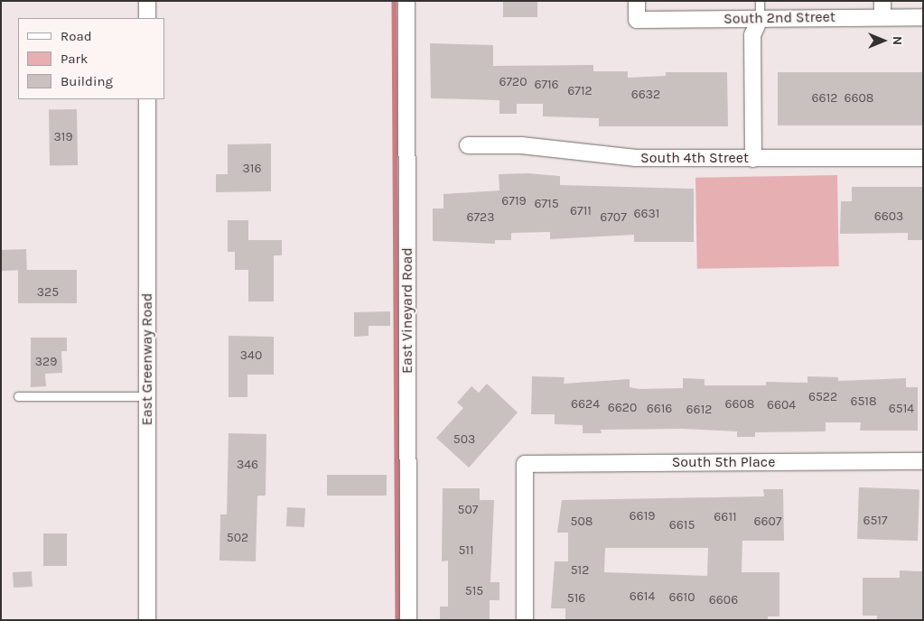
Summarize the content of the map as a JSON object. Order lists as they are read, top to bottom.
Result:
{
  "streets": {
    "street": [
      "South 2nd Street",
      "South 4th Street",
      "East Vineyard Road",
      "East Greenway Road",
      "South 5th Place"
    ]
  },
  "house_numbers": [
    "6720",
    "6716",
    "6712",
    "6632",
    "6612",
    "6608",
    "319",
    "316",
    "6719",
    "6715",
    "6711",
    "6631",
    "6603",
    "6723",
    "6707",
    "325",
    "340",
    "329",
    "6522",
    "6518",
    "6624",
    "6608",
    "6604",
    "6620",
    "6616",
    "6514",
    "6612",
    "503",
    "346",
    "507",
    "6619",
    "6611",
    "6517",
    "508",
    "6607",
    "6615",
    "502",
    "511",
    "512",
    "515",
    "6614",
    "6610",
    "516",
    "6606"
  ],
  "legend": ["Road", "Park", "Building"],
  "north": "right"
}
